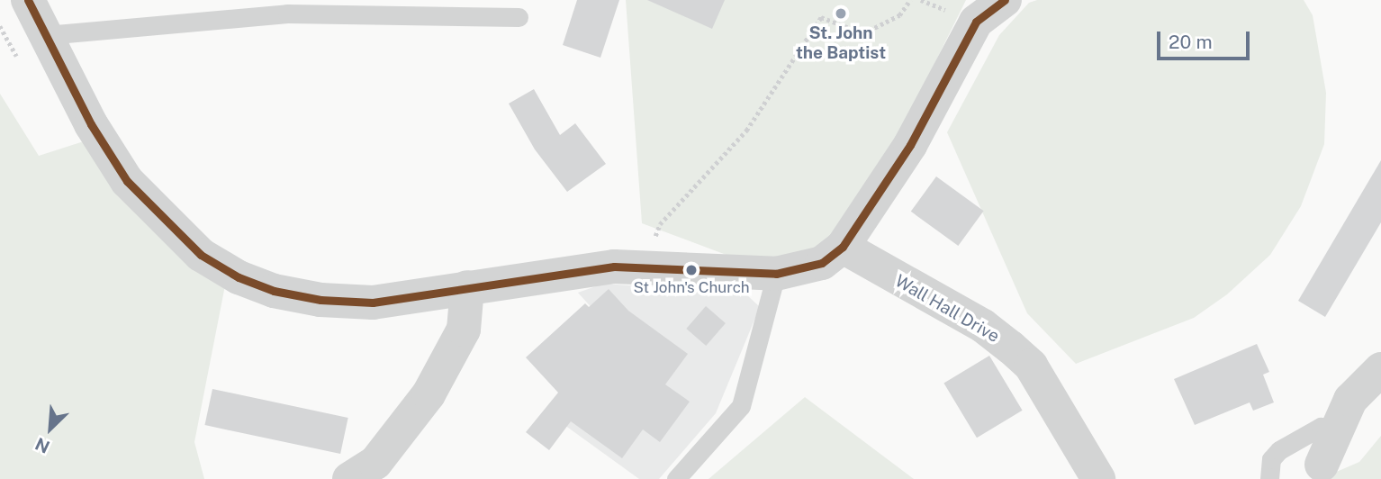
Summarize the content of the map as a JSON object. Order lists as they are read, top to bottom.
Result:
{
  "streets": {
    "street": ["Wall Hall Drive"]
  },
  "places": ["St. John the Baptist", "St John's Church"],
  "scale_bar": "20 m",
  "north": "bottom left"
}
